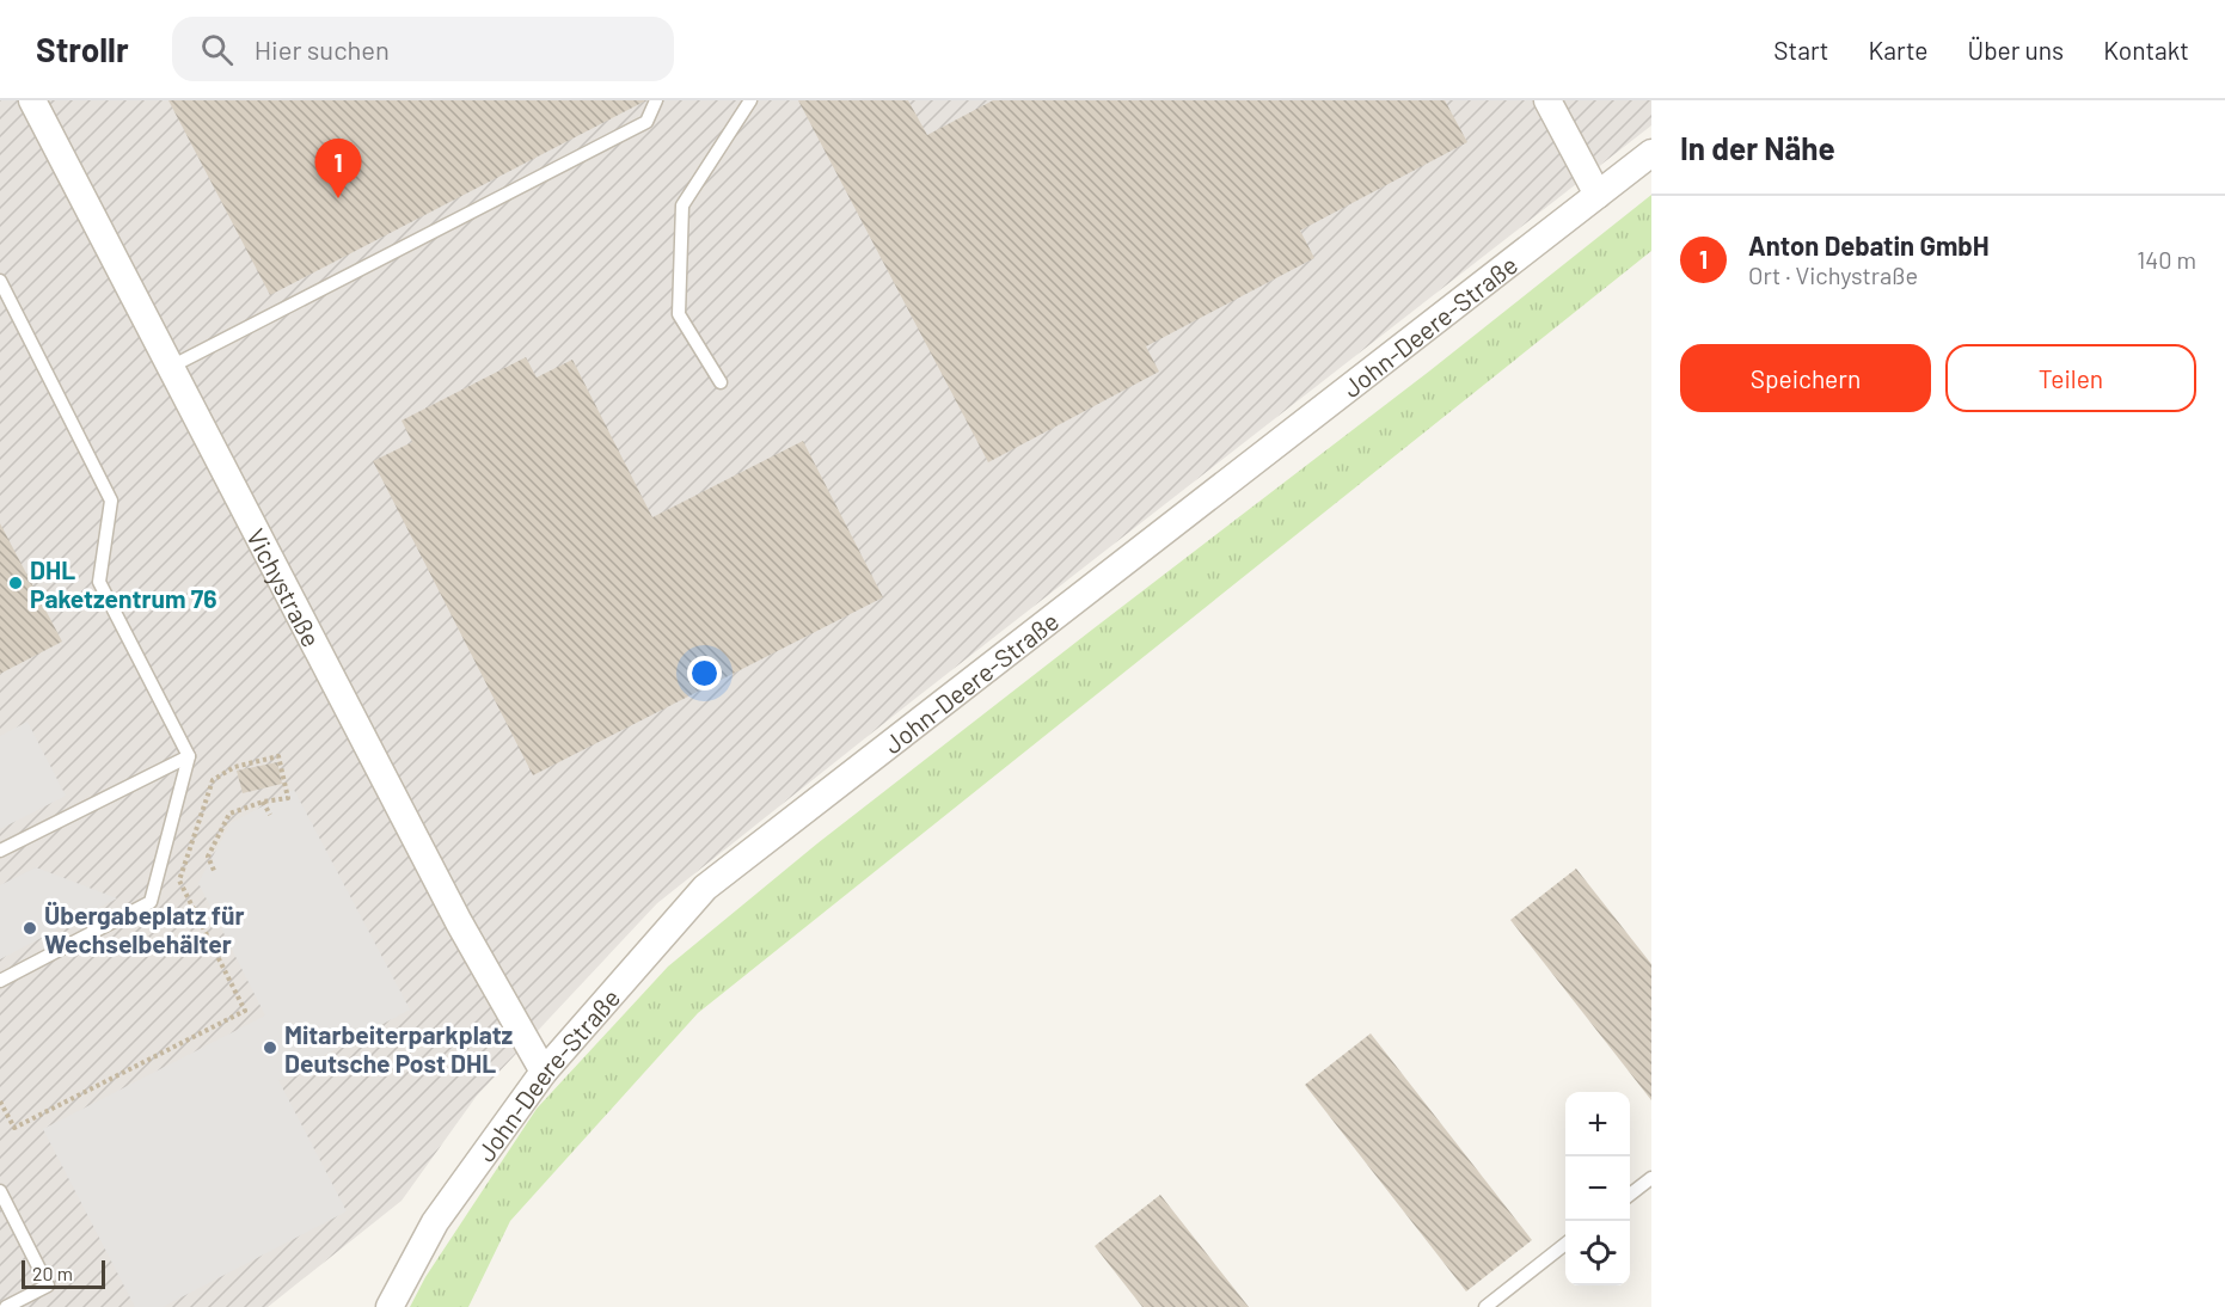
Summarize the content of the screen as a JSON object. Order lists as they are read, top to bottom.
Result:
{
  "streets": {
    "street": ["John-Deere-Straße", "Vichystraße"]
  },
  "crossings": [
    ["John-Deere-Straße", "Vichystraße"]
  ],
  "places": ["DHL Paketzentrum 76", "Übergabeplatz für Wechselbehälter", "Mitarbeiterparkplatz Deutsche Post DHL"],
  "scale_bar": "20 m",
  "page": {
    "header": "Strollr",
    "search": "Hier suchen",
    "nav": [
      "Start",
      "Karte",
      "Über uns",
      "Kontakt"
    ],
    "heading": "In der Nähe",
    "pins": "1",
    "list": [
      {
        "mark": "1",
        "name": "Anton Debatin GmbH",
        "note": "Ort · Vichystraße",
        "value": "140 m"
      }
    ],
    "buttons": ["Speichern", "Teilen"],
    "map_buttons": ["+", "−"],
    "scale": "20 m"
  }
}
